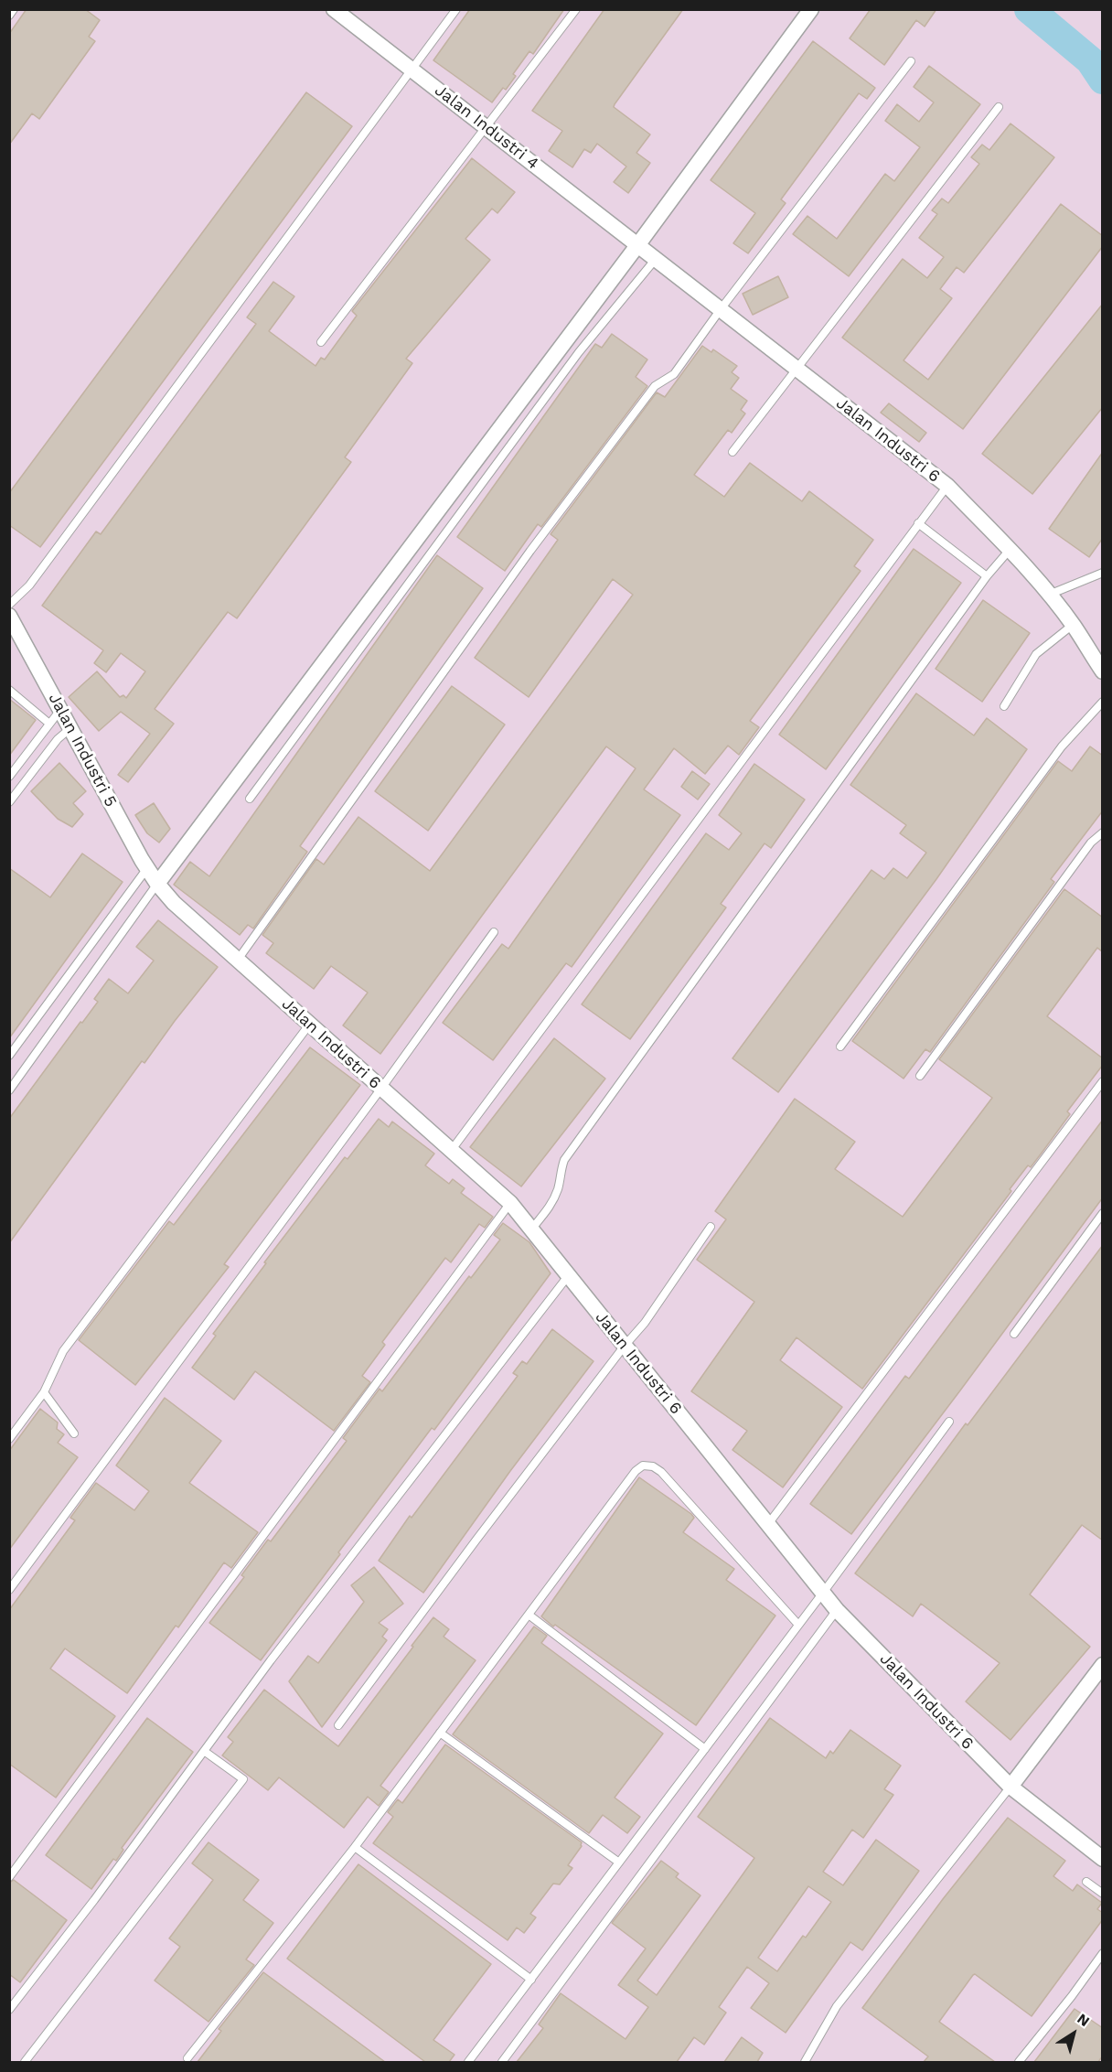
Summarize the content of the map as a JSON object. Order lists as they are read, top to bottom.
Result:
{
  "streets": {
    "street": ["Jalan Industri 4", "Jalan Industri 6", "Jalan Industri 5"]
  },
  "crossings": [
    ["Jalan Industri 4", "Jalan Industri 6"],
    ["Jalan Industri 6", "Jalan Industri 5"]
  ],
  "north": "top right"
}
